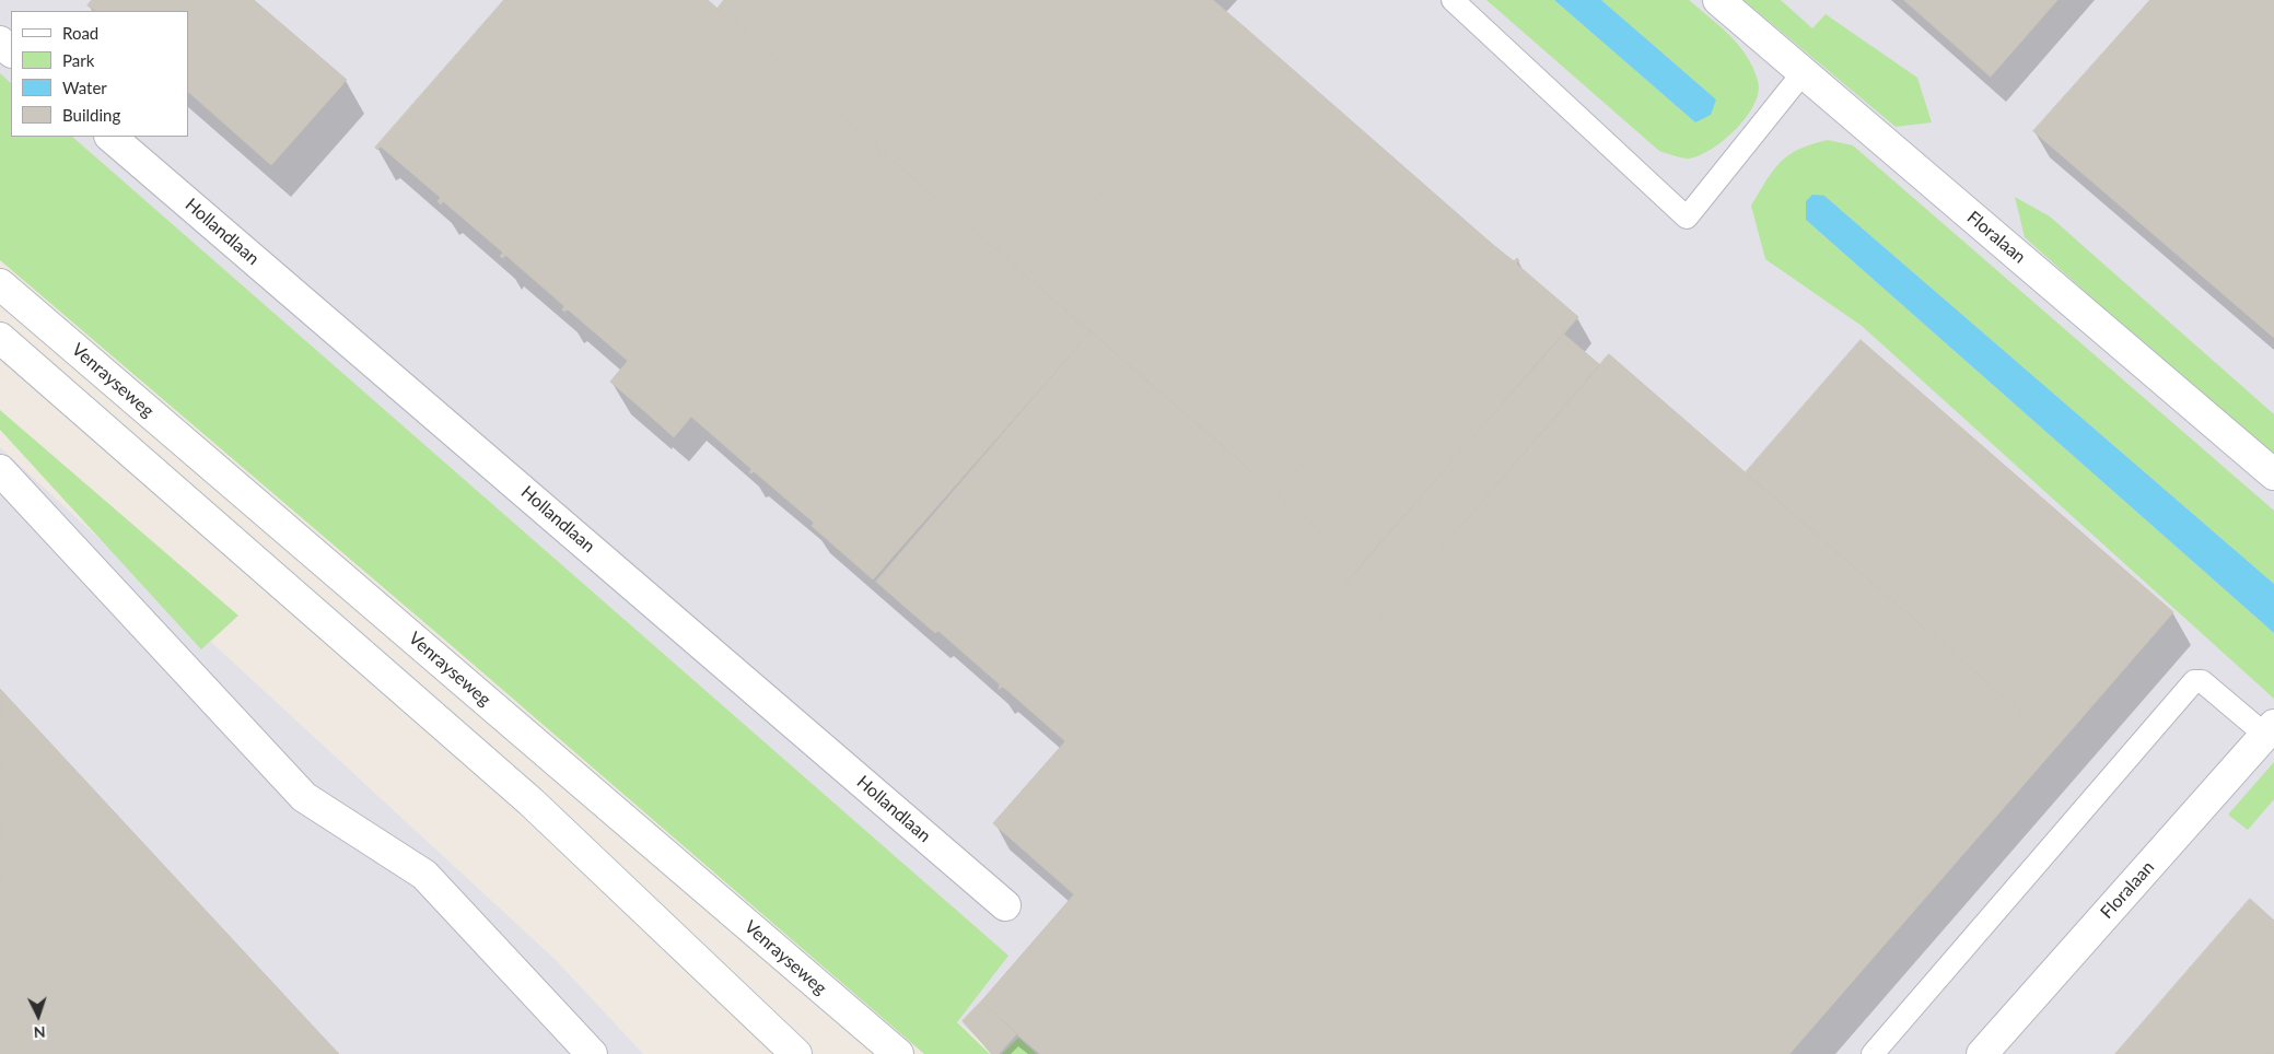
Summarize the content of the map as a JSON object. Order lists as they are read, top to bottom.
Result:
{
  "streets": {
    "street": ["Hollandlaan", "Floralaan", "Venrayseweg"]
  },
  "legend": [
    "Road",
    "Park",
    "Water",
    "Building"
  ],
  "north": "bottom"
}
